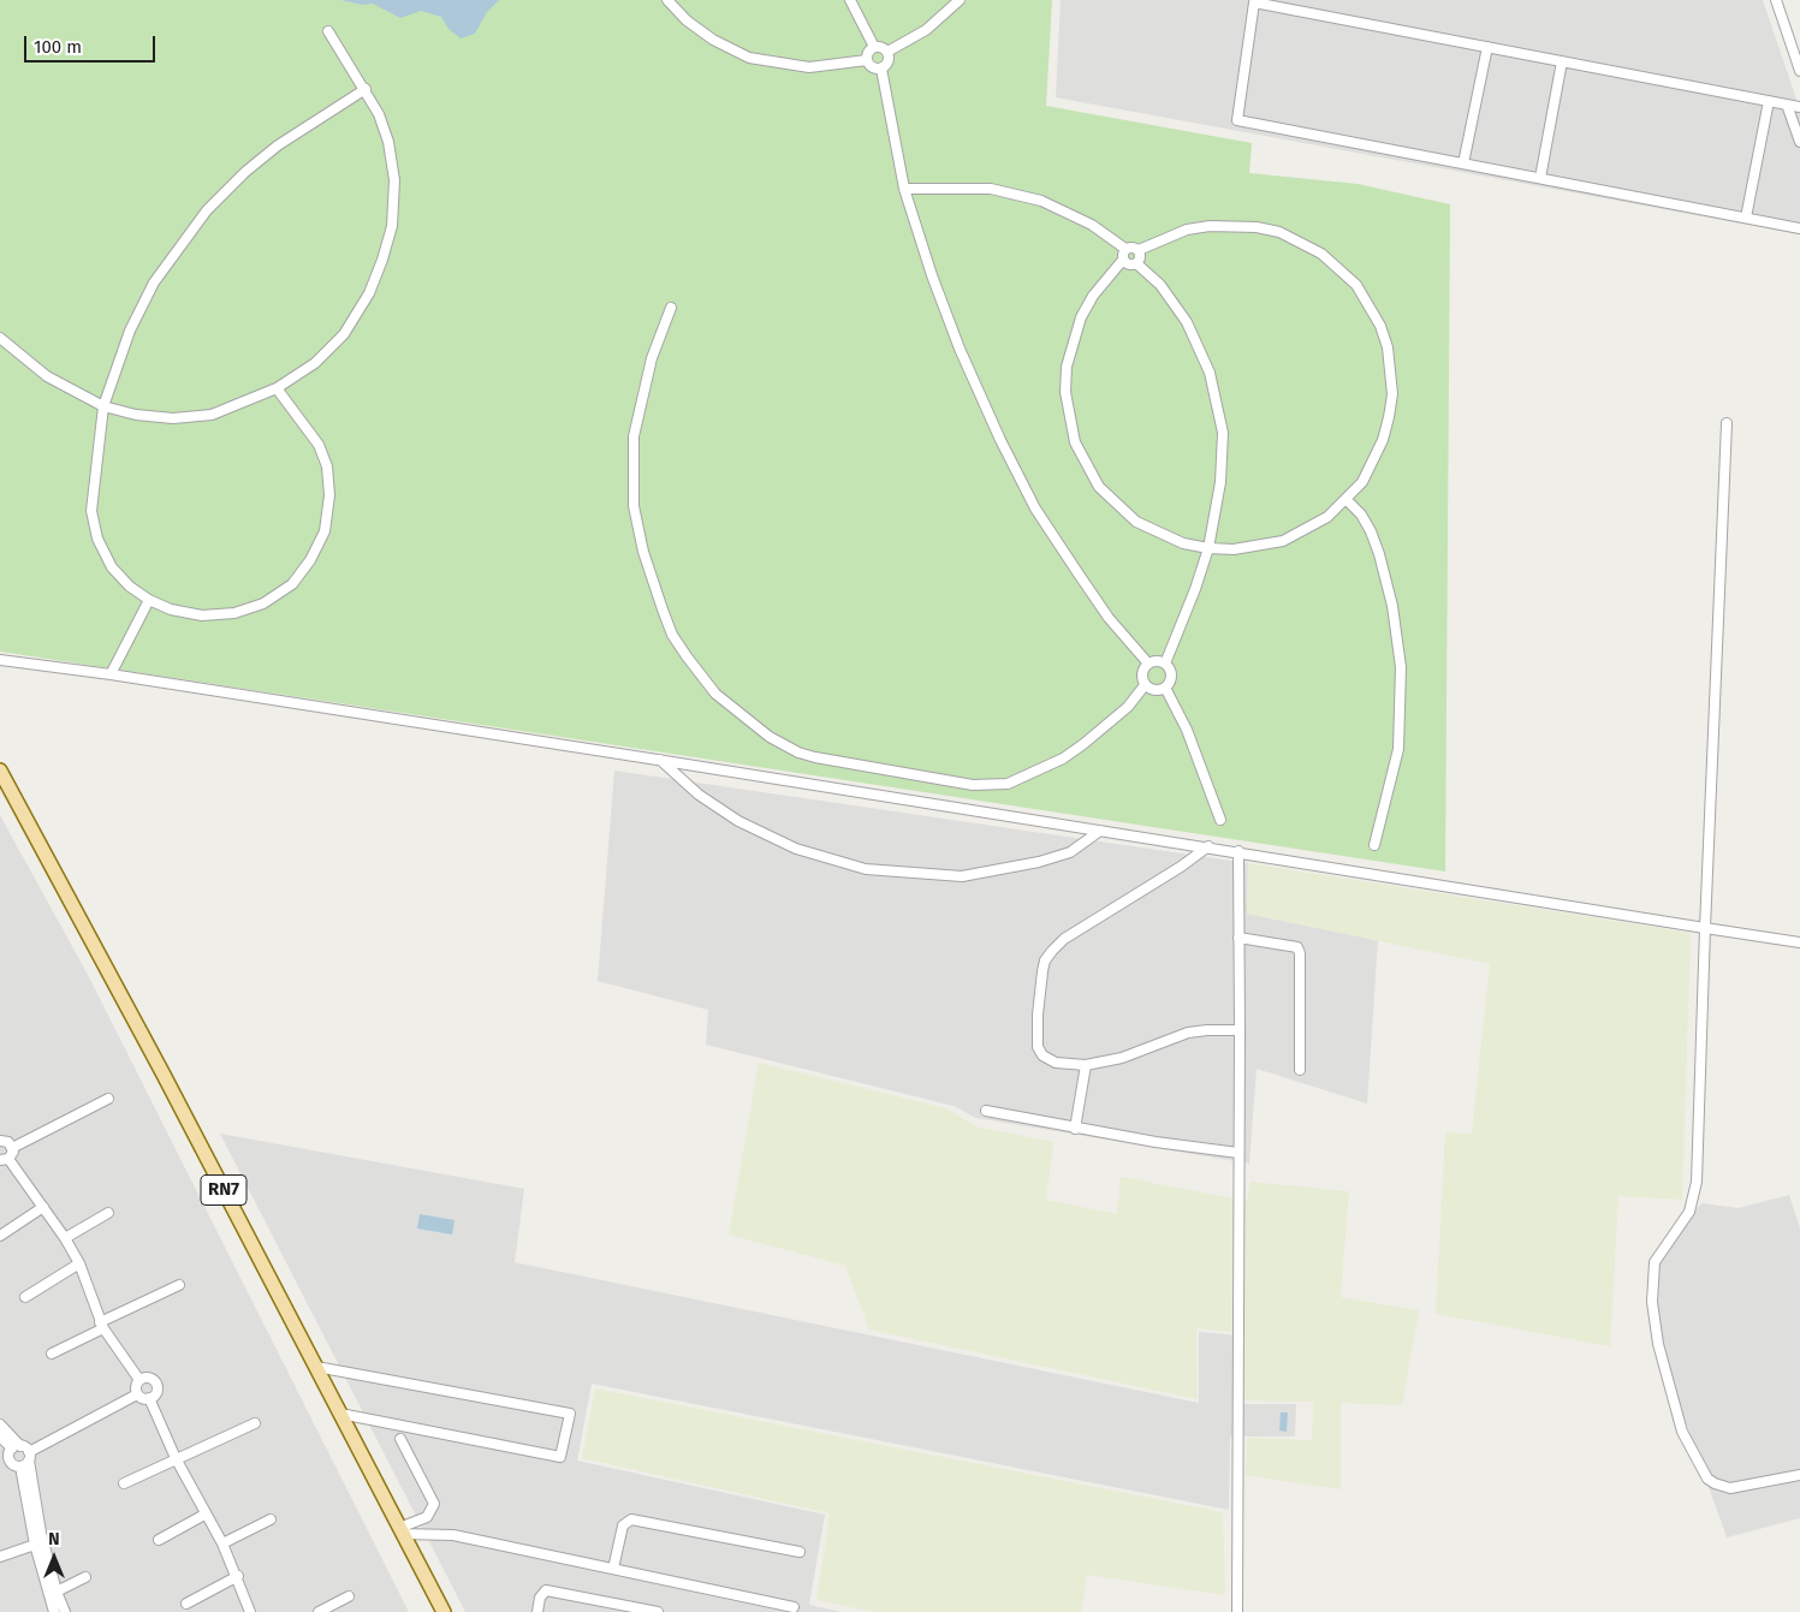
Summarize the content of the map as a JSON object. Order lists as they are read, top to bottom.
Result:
{
  "streets": {
    "main road": ["RN7"]
  },
  "scale_bar": "100 m",
  "north": "top"
}
